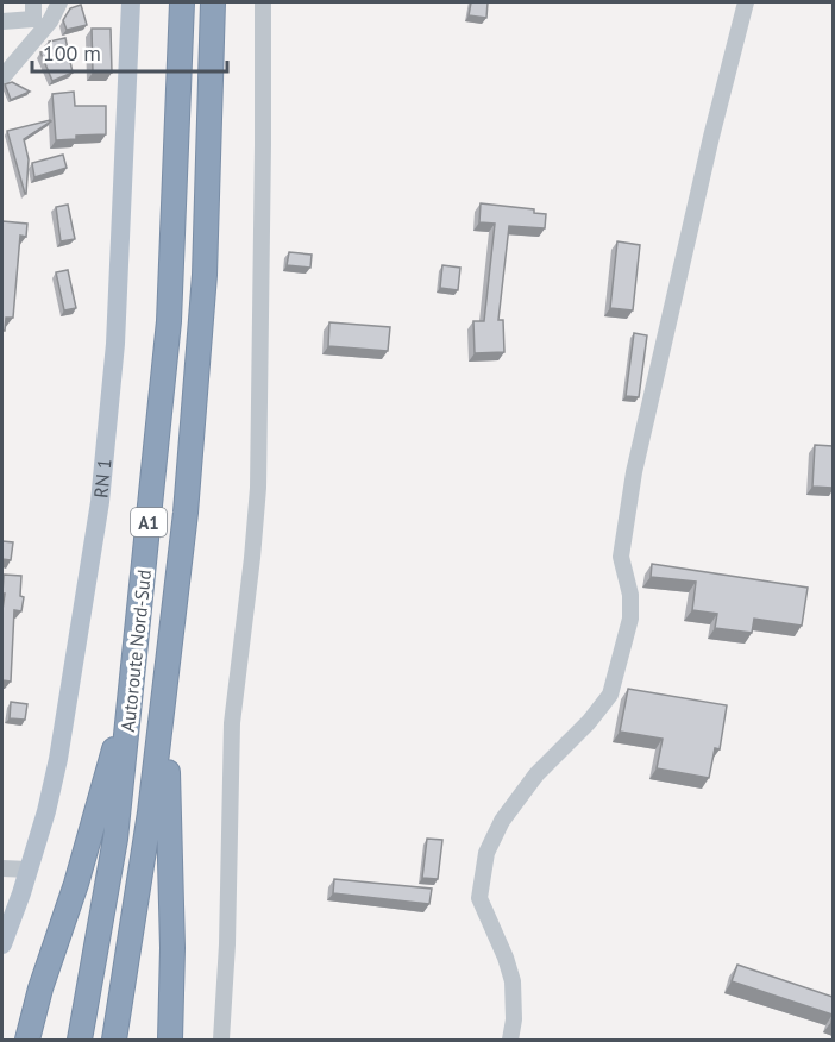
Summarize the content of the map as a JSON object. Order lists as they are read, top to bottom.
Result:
{
  "streets": {
    "highway": ["A1", "Autoroute Nord-Sud"],
    "main road": ["RN 1"]
  },
  "scale_bar": "100 m"
}
